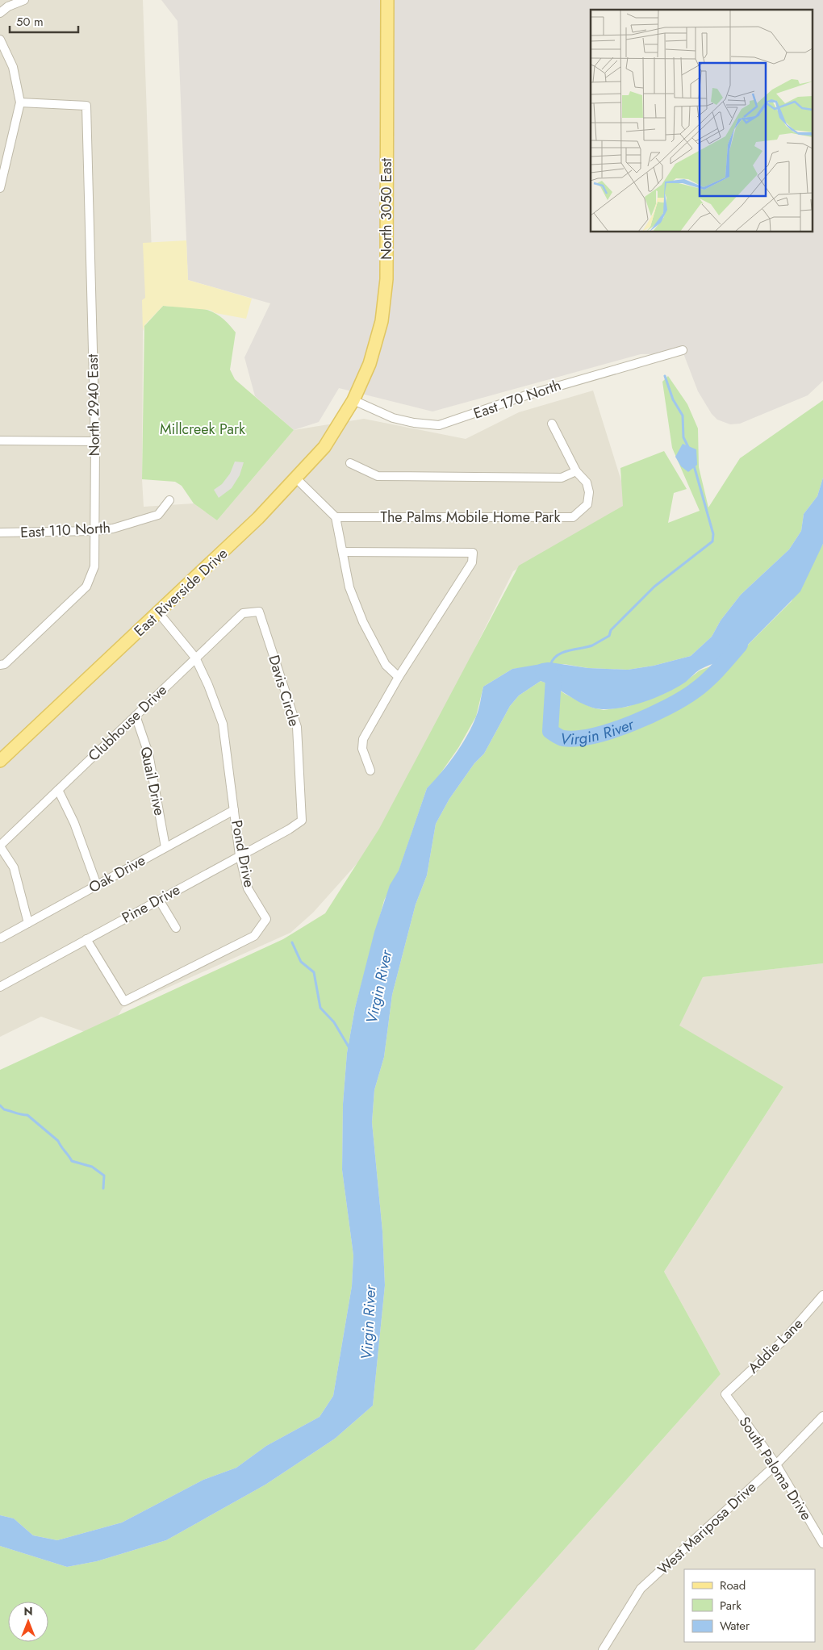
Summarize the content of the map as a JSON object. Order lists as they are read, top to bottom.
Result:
{
  "streets": {
    "main road": ["North 3050 East", "East Riverside Drive"],
    "street": [
      "East 170 North",
      "North 2940 East",
      "The Palms Mobile Home Park",
      "East 110 North",
      "Davis Circle",
      "Clubhouse Drive",
      "Quail Drive",
      "Pond Drive",
      "Oak Drive",
      "Pine Drive",
      "Addie Lane",
      "South Paloma Drive",
      "West Mariposa Drive"
    ]
  },
  "crossings": [
    ["North 3050 East", "East 170 North"],
    ["North 3050 East", "East Riverside Drive"],
    ["East 170 North", "East Riverside Drive"],
    ["North 2940 East", "East 110 North"],
    ["East Riverside Drive", "Pond Drive"],
    ["Davis Circle", "Clubhouse Drive"],
    ["Davis Circle", "Pine Drive"],
    ["Clubhouse Drive", "Quail Drive"],
    ["Clubhouse Drive", "Pond Drive"],
    ["Quail Drive", "Oak Drive"],
    ["Pond Drive", "Oak Drive"],
    ["Pond Drive", "Pine Drive"],
    ["Addie Lane", "South Paloma Drive"],
    ["South Paloma Drive", "West Mariposa Drive"]
  ],
  "water": ["Virgin River"],
  "parks": ["Millcreek Park"],
  "legend": ["Road", "Park", "Water"],
  "scale_bar": "50 m",
  "north": "top"
}
